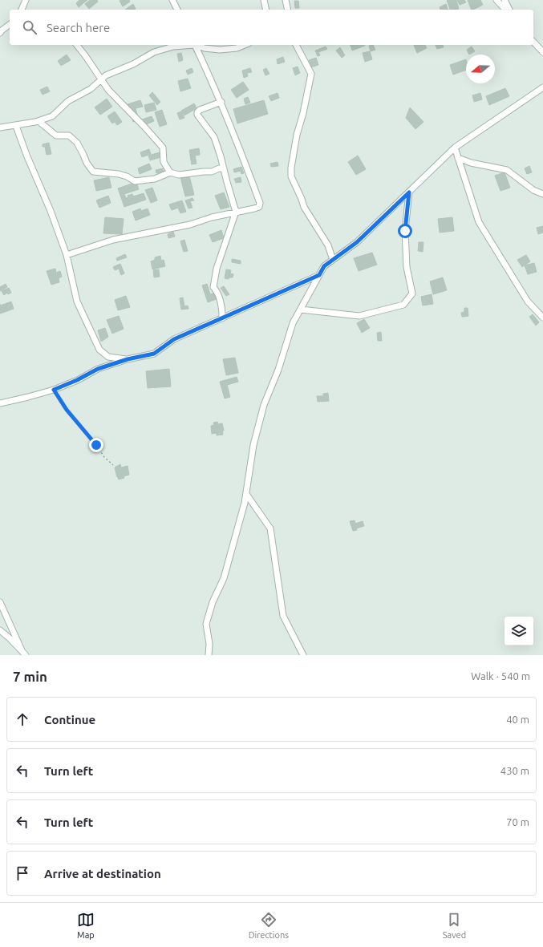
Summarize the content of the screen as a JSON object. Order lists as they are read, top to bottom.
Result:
{
  "north": "left",
  "page": {
    "search": "Search here",
    "heading": ["7 min", "Walk · 540 m"],
    "list": [
      ["Continue", "40 m"],
      ["Turn left", "430 m"],
      ["Turn left", "70 m"],
      "Arrive at destination"
    ],
    "nav": ["Map", "Directions", "Saved"]
  }
}
